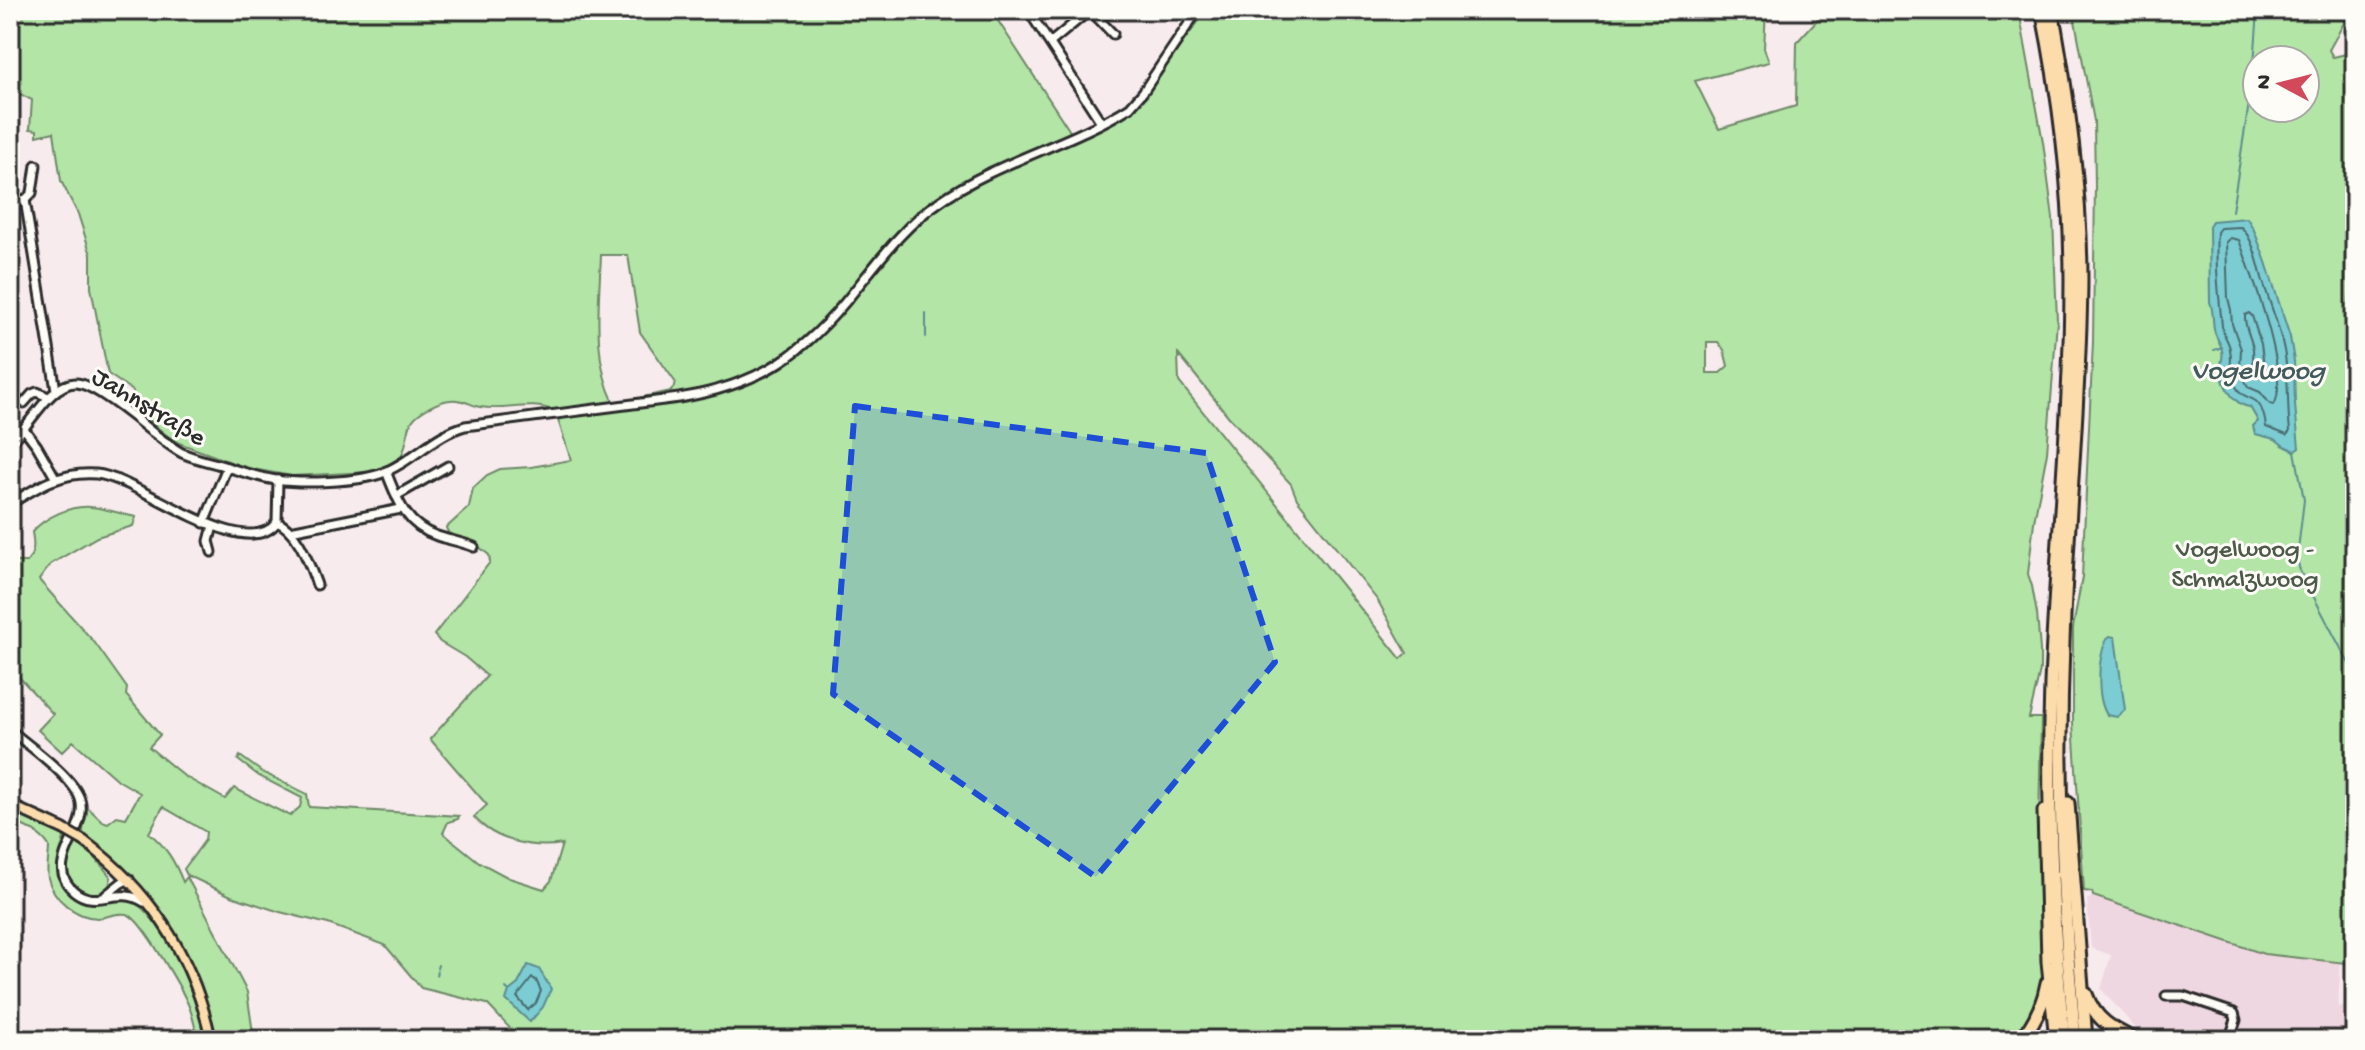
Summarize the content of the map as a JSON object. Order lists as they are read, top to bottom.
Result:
{
  "streets": {
    "street": ["Jahnstraße"]
  },
  "water": ["Vogelwoog"],
  "parks": ["Vogelwoog - Schmalzwoog"],
  "north": "left"
}
